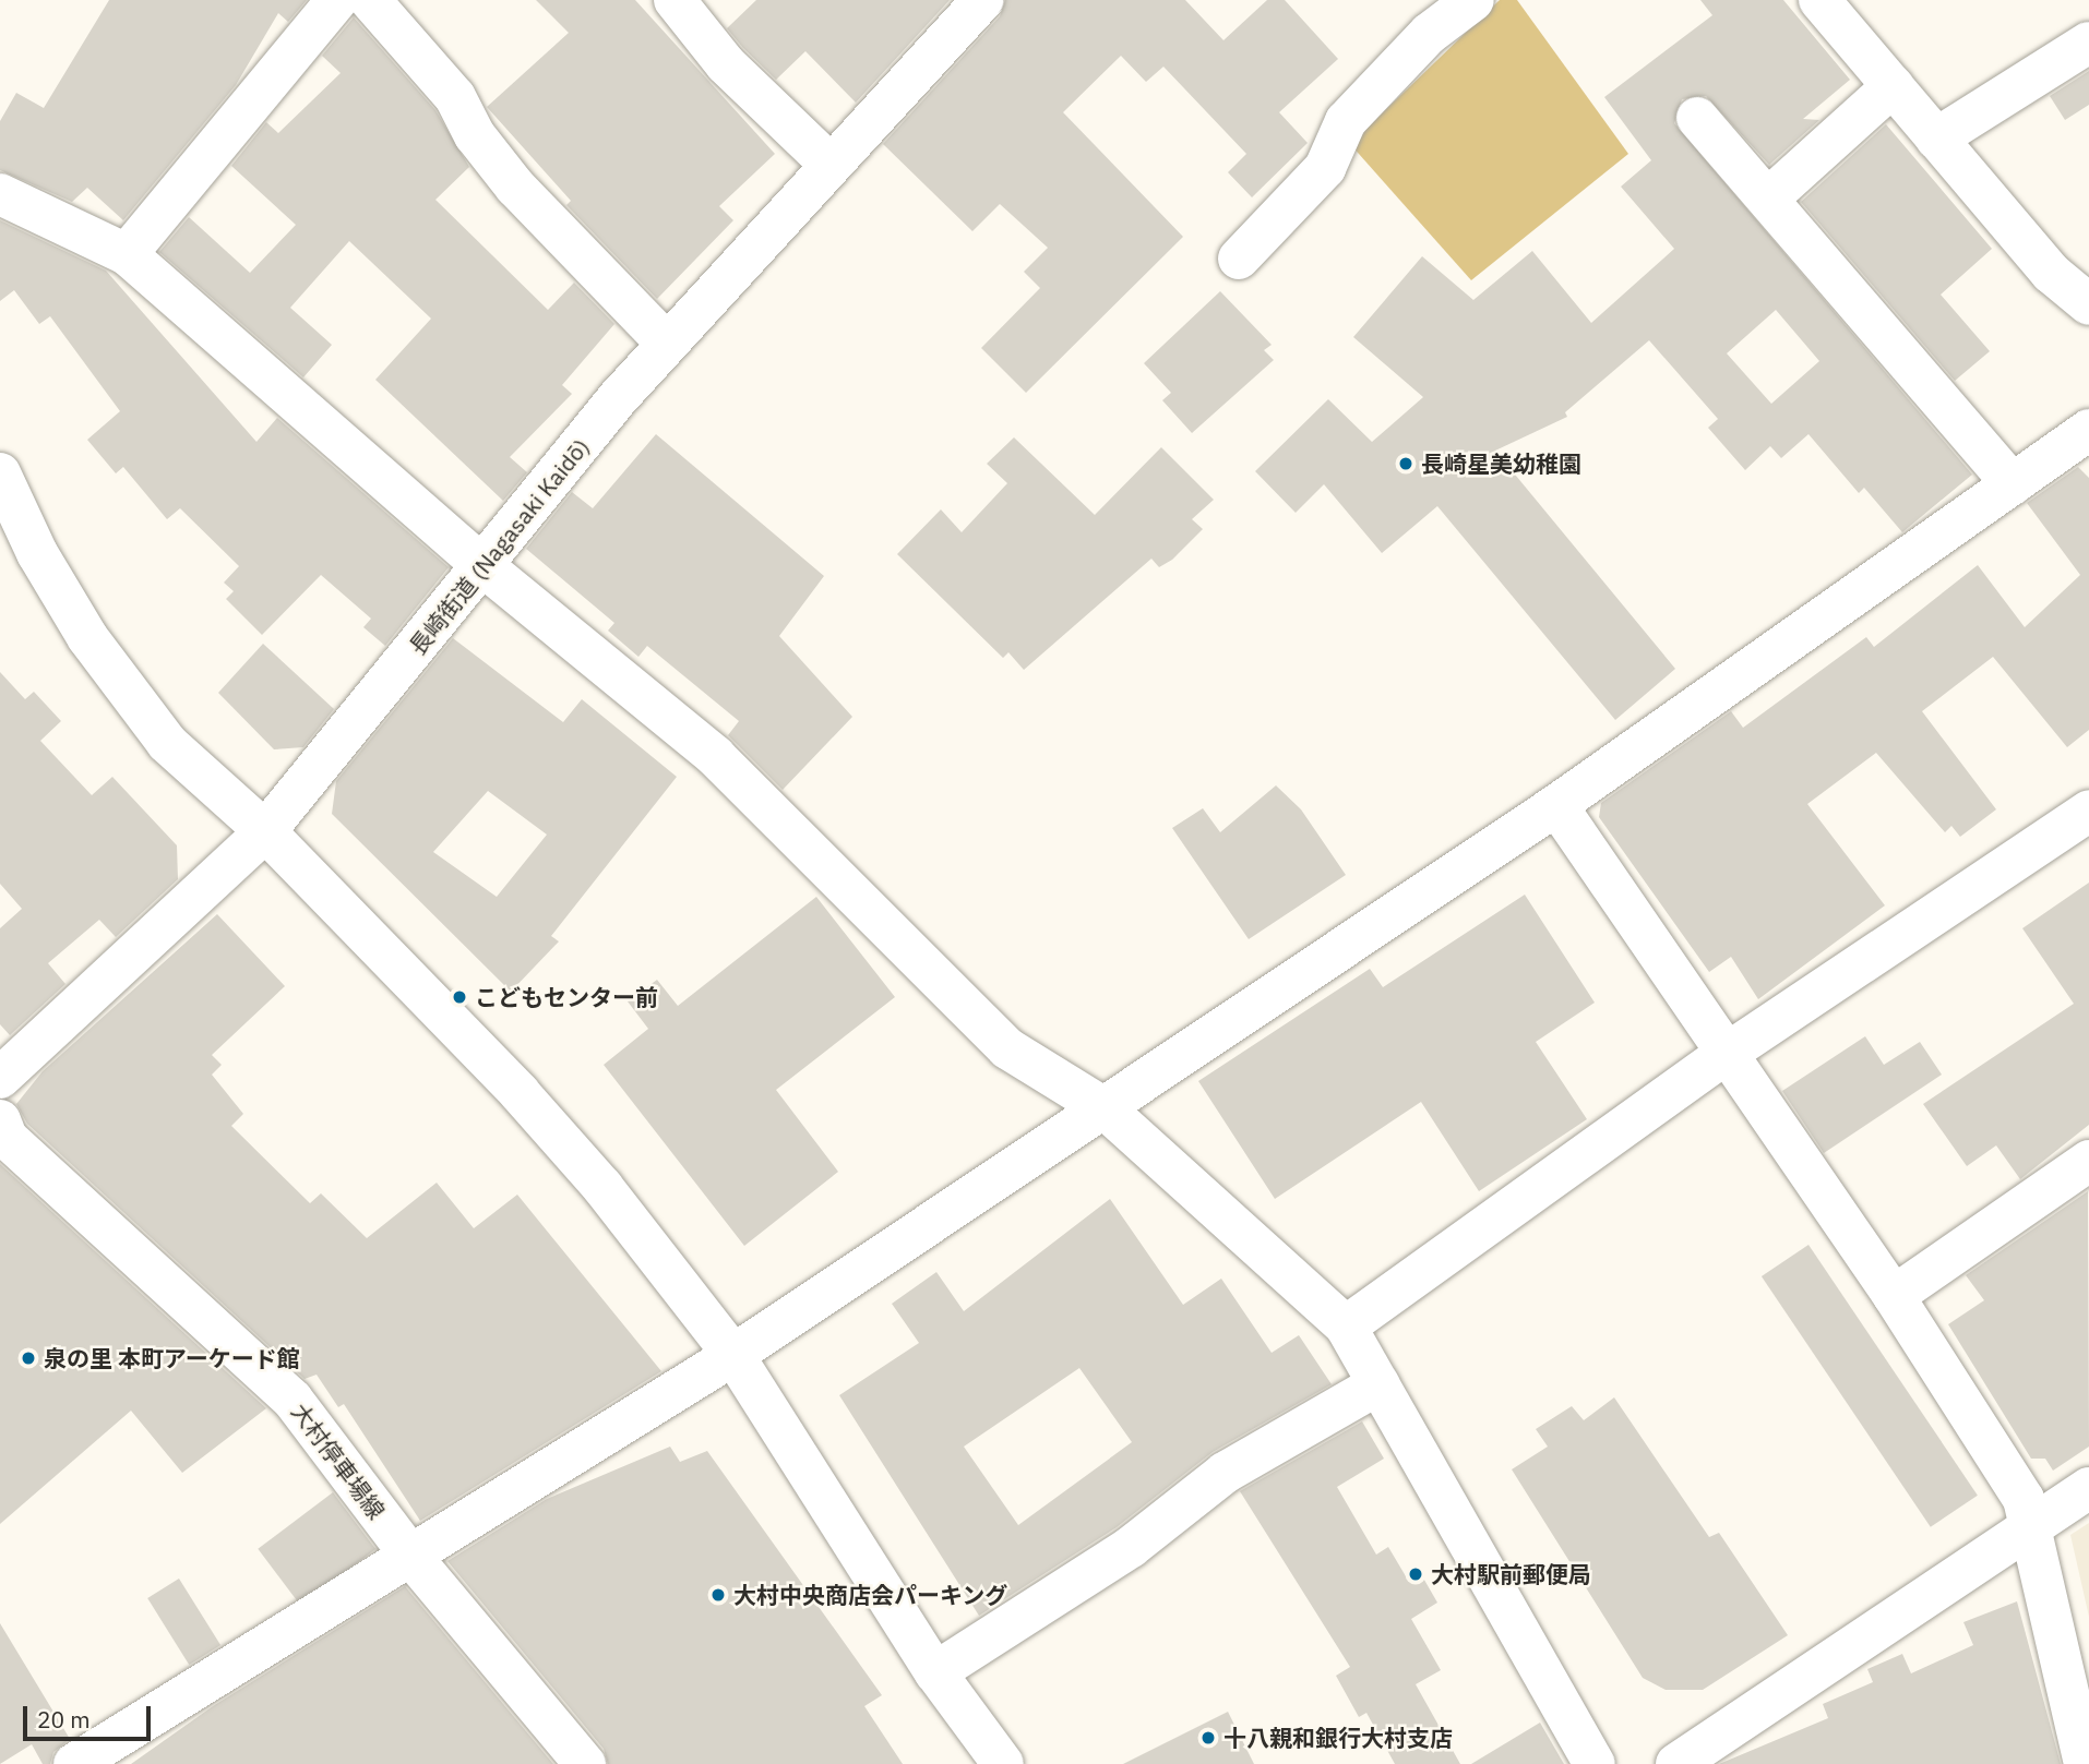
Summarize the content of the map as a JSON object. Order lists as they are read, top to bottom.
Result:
{
  "streets": {
    "street": ["長崎街道 (Nagasaki Kaidō)", "大村停車場線"]
  },
  "places": [
    "長崎星美幼稚園",
    "こどもセンター前",
    "泉の里 本町アーケード館",
    "大村駅前郵便局",
    "大村中央商店会パーキング",
    "十八親和銀行大村支店"
  ],
  "scale_bar": "20 m"
}
